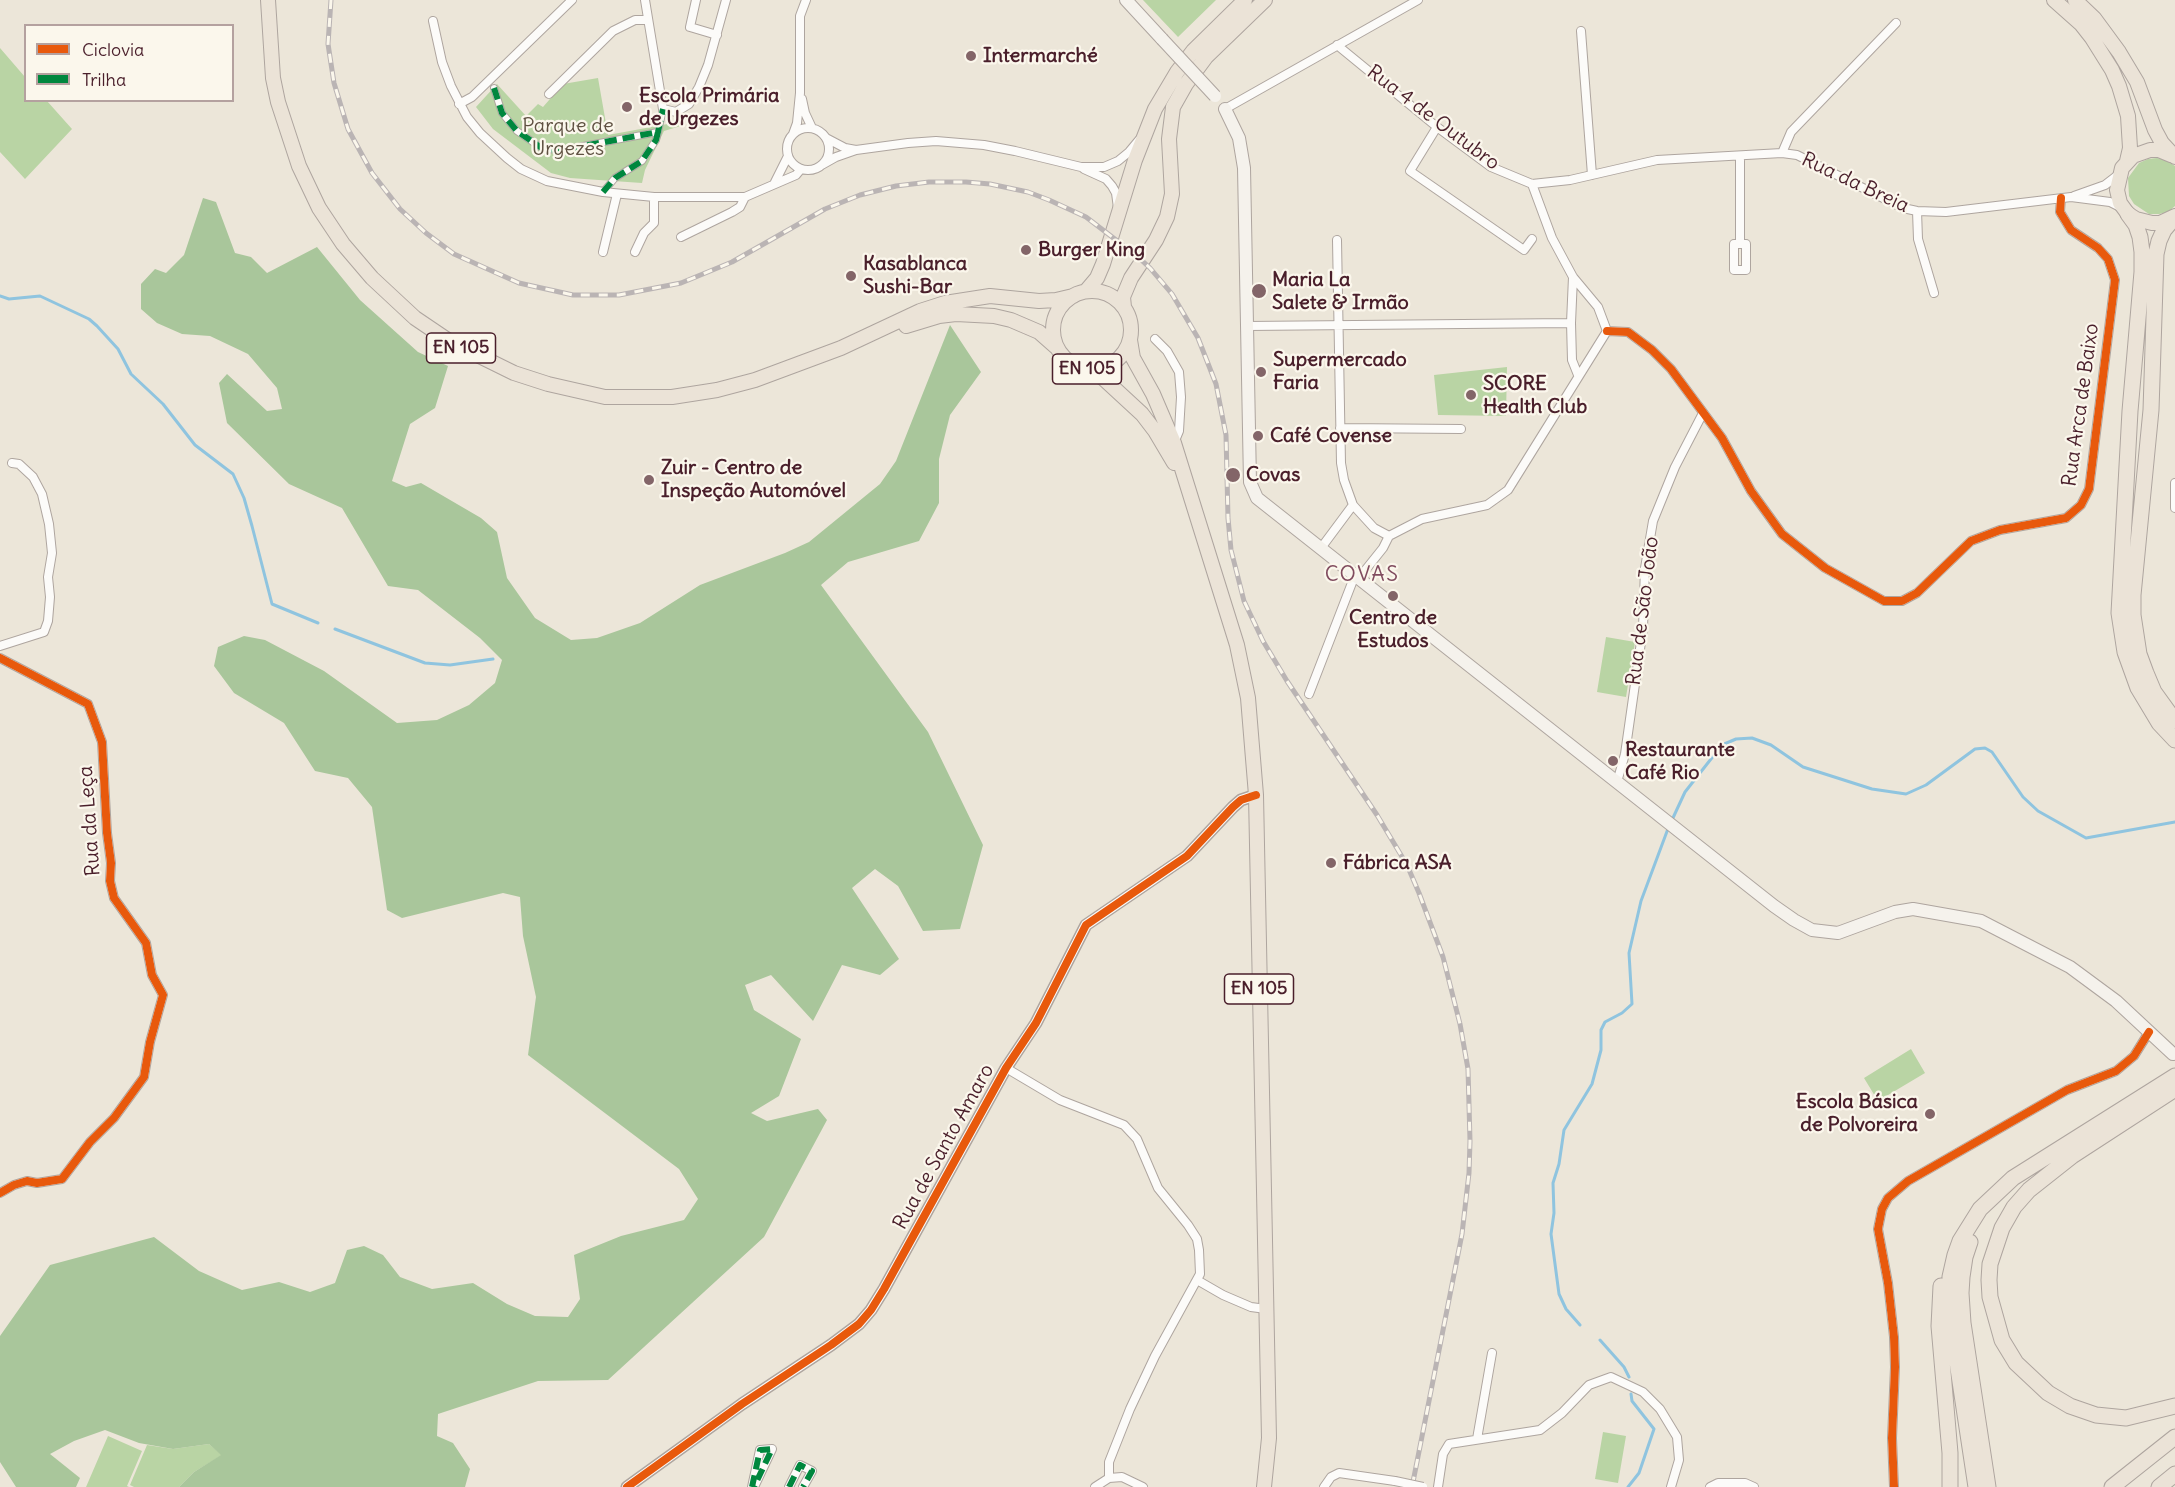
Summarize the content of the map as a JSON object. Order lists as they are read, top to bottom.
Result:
{
  "streets": {
    "main road": ["EN 105"],
    "street": [
      "Rua 4 de Outubro",
      "Rua da Breia",
      "Rua Arca de Baixo",
      "Rua de São João",
      "Rua da Leça",
      "Rua de Santo Amaro"
    ]
  },
  "crossings": [
    ["Rua da Breia", "Rua Arca de Baixo"],
    ["EN 105", "Rua de Santo Amaro"],
    ["Rua Arca de Baixo", "Rua de São João"]
  ],
  "districts": ["COVAS"],
  "parks": ["Parque de Urgezes"],
  "places": [
    "Intermarché",
    "Escola Primária de Urgezes",
    "Burger King",
    "Kasablanca Sushi-Bar",
    "Maria La Salete & Irmão",
    "Supermercado Faria",
    "SCORE Health Club",
    "Café Covense",
    "Covas",
    "Zuir - Centro de Inspeção Automóvel",
    "Centro de Estudos",
    "Restaurante Café Rio",
    "Fábrica ASA",
    "Escola Básica de Polvoreira"
  ],
  "legend": ["Ciclovia", "Trilha"]
}
